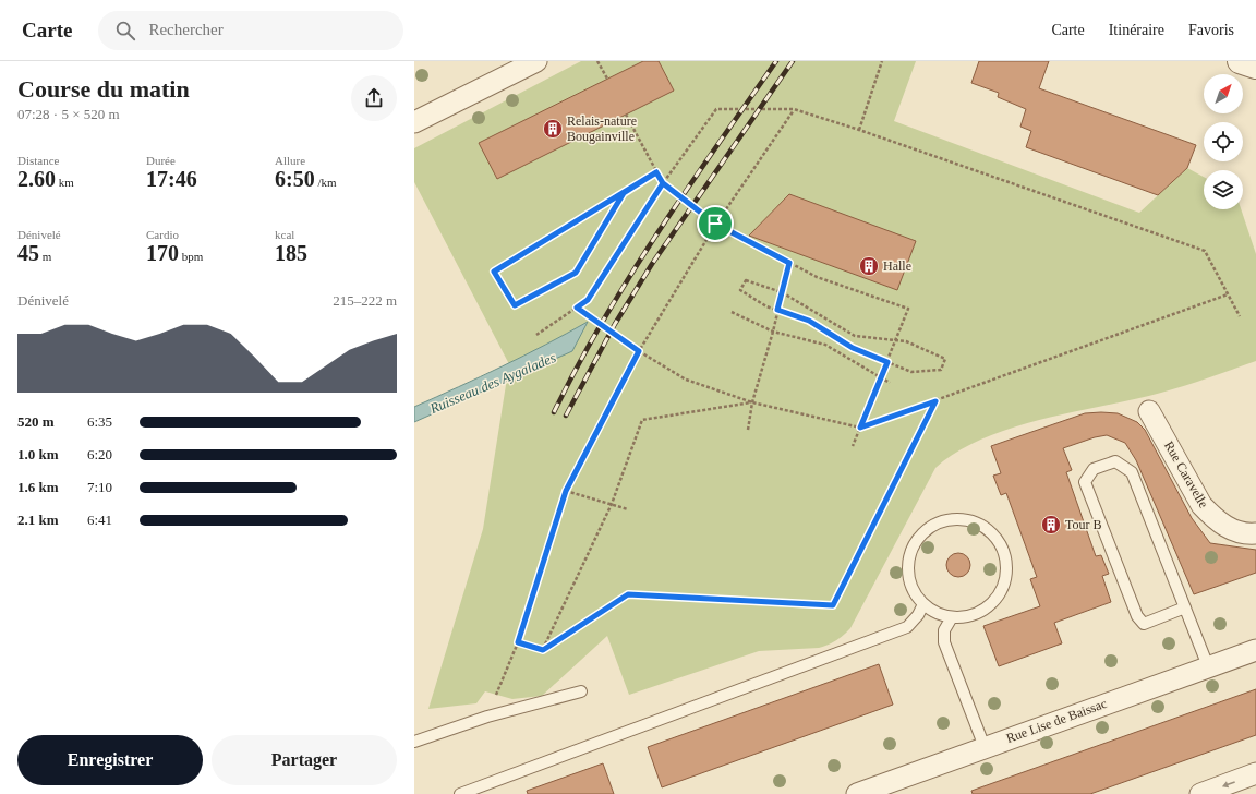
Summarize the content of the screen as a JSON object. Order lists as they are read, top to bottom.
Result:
{
  "streets": {
    "street": ["Rue Caravelle", "Rue Lise de Baissac"]
  },
  "water": ["Ruisseau des Aygalades"],
  "places": {
    "building": ["Relais-nature Bougainville", "Halle", "Tour B"]
  },
  "north": "top right",
  "page": {
    "header": "Carte",
    "search": "Rechercher",
    "nav": ["Carte", "Itinéraire", "Favoris"],
    "heading": ["Course du matin", "07:28 · 5 × 520 m"],
    "stats": [
      ["Distance", "2.60 km"],
      ["Durée", "17:46"],
      ["Allure", "6:50 /km"],
      ["Dénivelé", "45 m"],
      ["Cardio", "170 bpm"],
      ["kcal", "185"]
    ],
    "chart": ["Dénivelé", "215–222 m"],
    "list": [
      {
        "name": "520 m",
        "note": "6:35"
      },
      {
        "name": "1.0 km",
        "note": "6:20"
      },
      {
        "name": "1.6 km",
        "note": "7:10"
      },
      {
        "name": "2.1 km",
        "note": "6:41"
      }
    ],
    "buttons": ["Enregistrer", "Partager"]
  }
}
